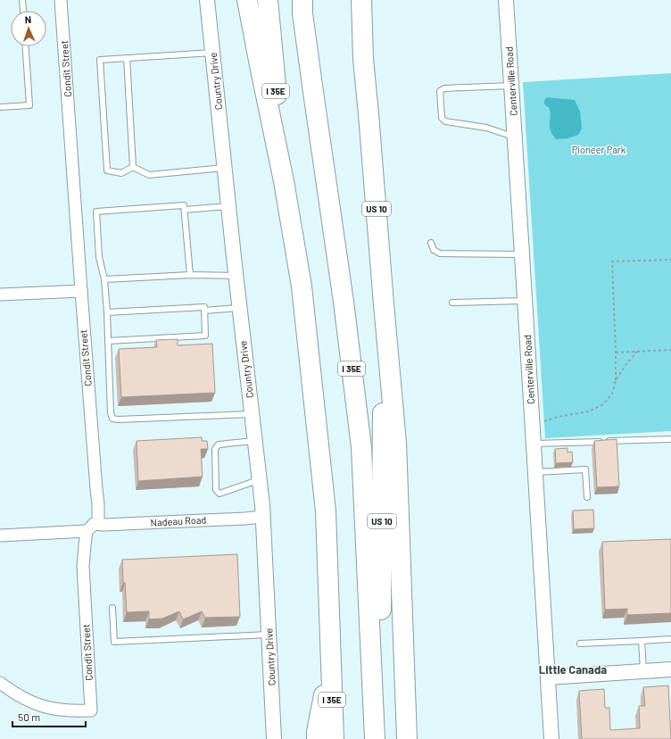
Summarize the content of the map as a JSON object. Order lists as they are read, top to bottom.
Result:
{
  "streets": {
    "highway": ["I 35E", "US 10"],
    "street": [
      "Condit Street",
      "Country Drive",
      "Centerville Road",
      "Nadeau Road"
    ]
  },
  "crossings": [
    ["Condit Street", "Nadeau Road"],
    ["Country Drive", "Nadeau Road"]
  ],
  "districts": ["Little Canada"],
  "parks": ["Pioneer Park"],
  "scale_bar": "50 m",
  "north": "top"
}
